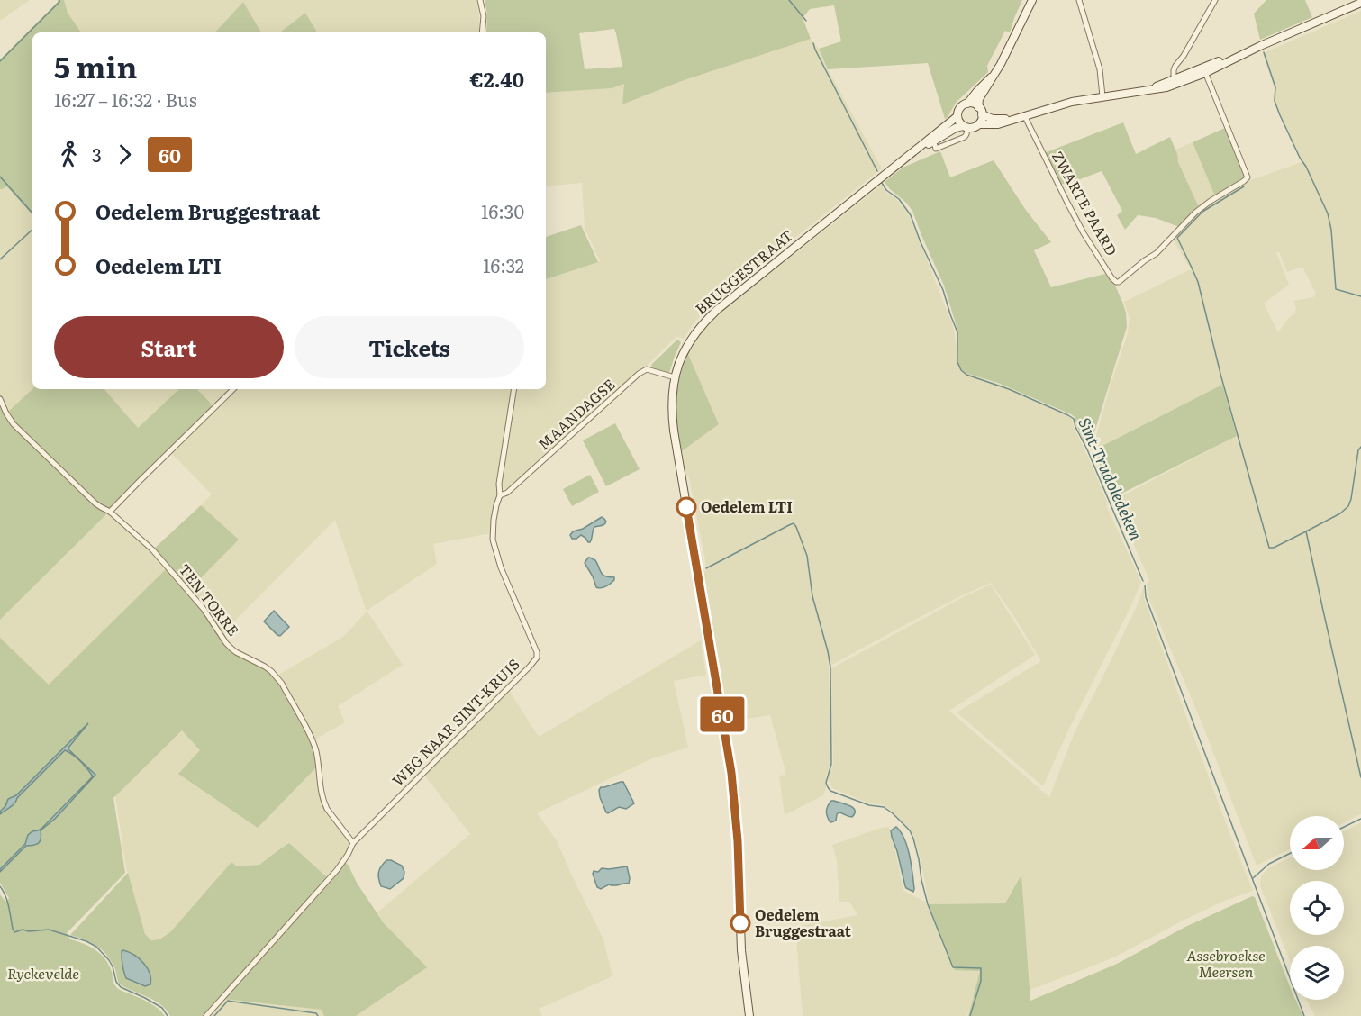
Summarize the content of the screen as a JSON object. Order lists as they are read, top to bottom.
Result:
{
  "streets": {
    "main road": ["BRUGGESTRAAT"],
    "street": [
      "ZWARTE PAARD",
      "MAANDAGSE",
      "TEN TORRE",
      "WEG NAAR SINT-KRUIS"
    ]
  },
  "crossings": [
    ["BRUGGESTRAAT", "MAANDAGSE"],
    ["MAANDAGSE", "WEG NAAR SINT-KRUIS"],
    ["TEN TORRE", "WEG NAAR SINT-KRUIS"]
  ],
  "water": ["Sint-Trudoledeken"],
  "parks": ["Assebroekse Meersen", "Ryckevelde"],
  "places": ["Oedelem LTI", "Oedelem Bruggestraat"],
  "lines": ["bus line 60"],
  "north": "left",
  "page": {
    "on_map": "60",
    "heading": ["5 min", "16:27 – 16:32 · Bus", "€2.40"],
    "legs": ["3", "60"],
    "list": [
      {
        "name": "Oedelem Bruggestraat",
        "value": "16:30"
      },
      {
        "name": "Oedelem LTI",
        "value": "16:32"
      }
    ],
    "buttons": ["Start", "Tickets"]
  }
}
